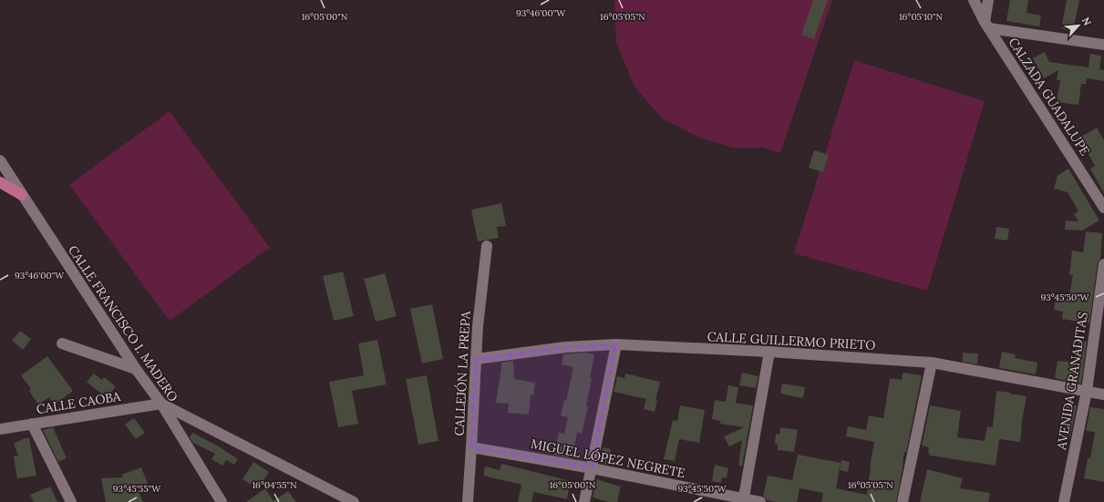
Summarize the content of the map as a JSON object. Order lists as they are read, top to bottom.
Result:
{
  "streets": {
    "street": [
      "CALZADA GUADALUPE",
      "CALLE FRANCISCO I. MADERO",
      "CALLE GUILLERMO PRIETO",
      "CALLEJÓN LA PREPA",
      "AVENIDA GRANADITAS",
      "CALLE CAOBA",
      "MIGUEL LÓPEZ NEGRETE"
    ]
  },
  "crossings": [
    ["CALLE FRANCISCO I. MADERO", "CALLE CAOBA"],
    ["CALLE GUILLERMO PRIETO", "CALLEJÓN LA PREPA"],
    ["CALLE GUILLERMO PRIETO", "AVENIDA GRANADITAS"],
    ["CALLEJÓN LA PREPA", "MIGUEL LÓPEZ NEGRETE"]
  ],
  "north": "top right",
  "coordinates": [
    "93°46'00\"W",
    "16°05'00\"N",
    "16°05'05\"N",
    "16°05'10\"N",
    "93°45'50\"W",
    "16°04'55\"N",
    "93°45'55\"W"
  ]
}
